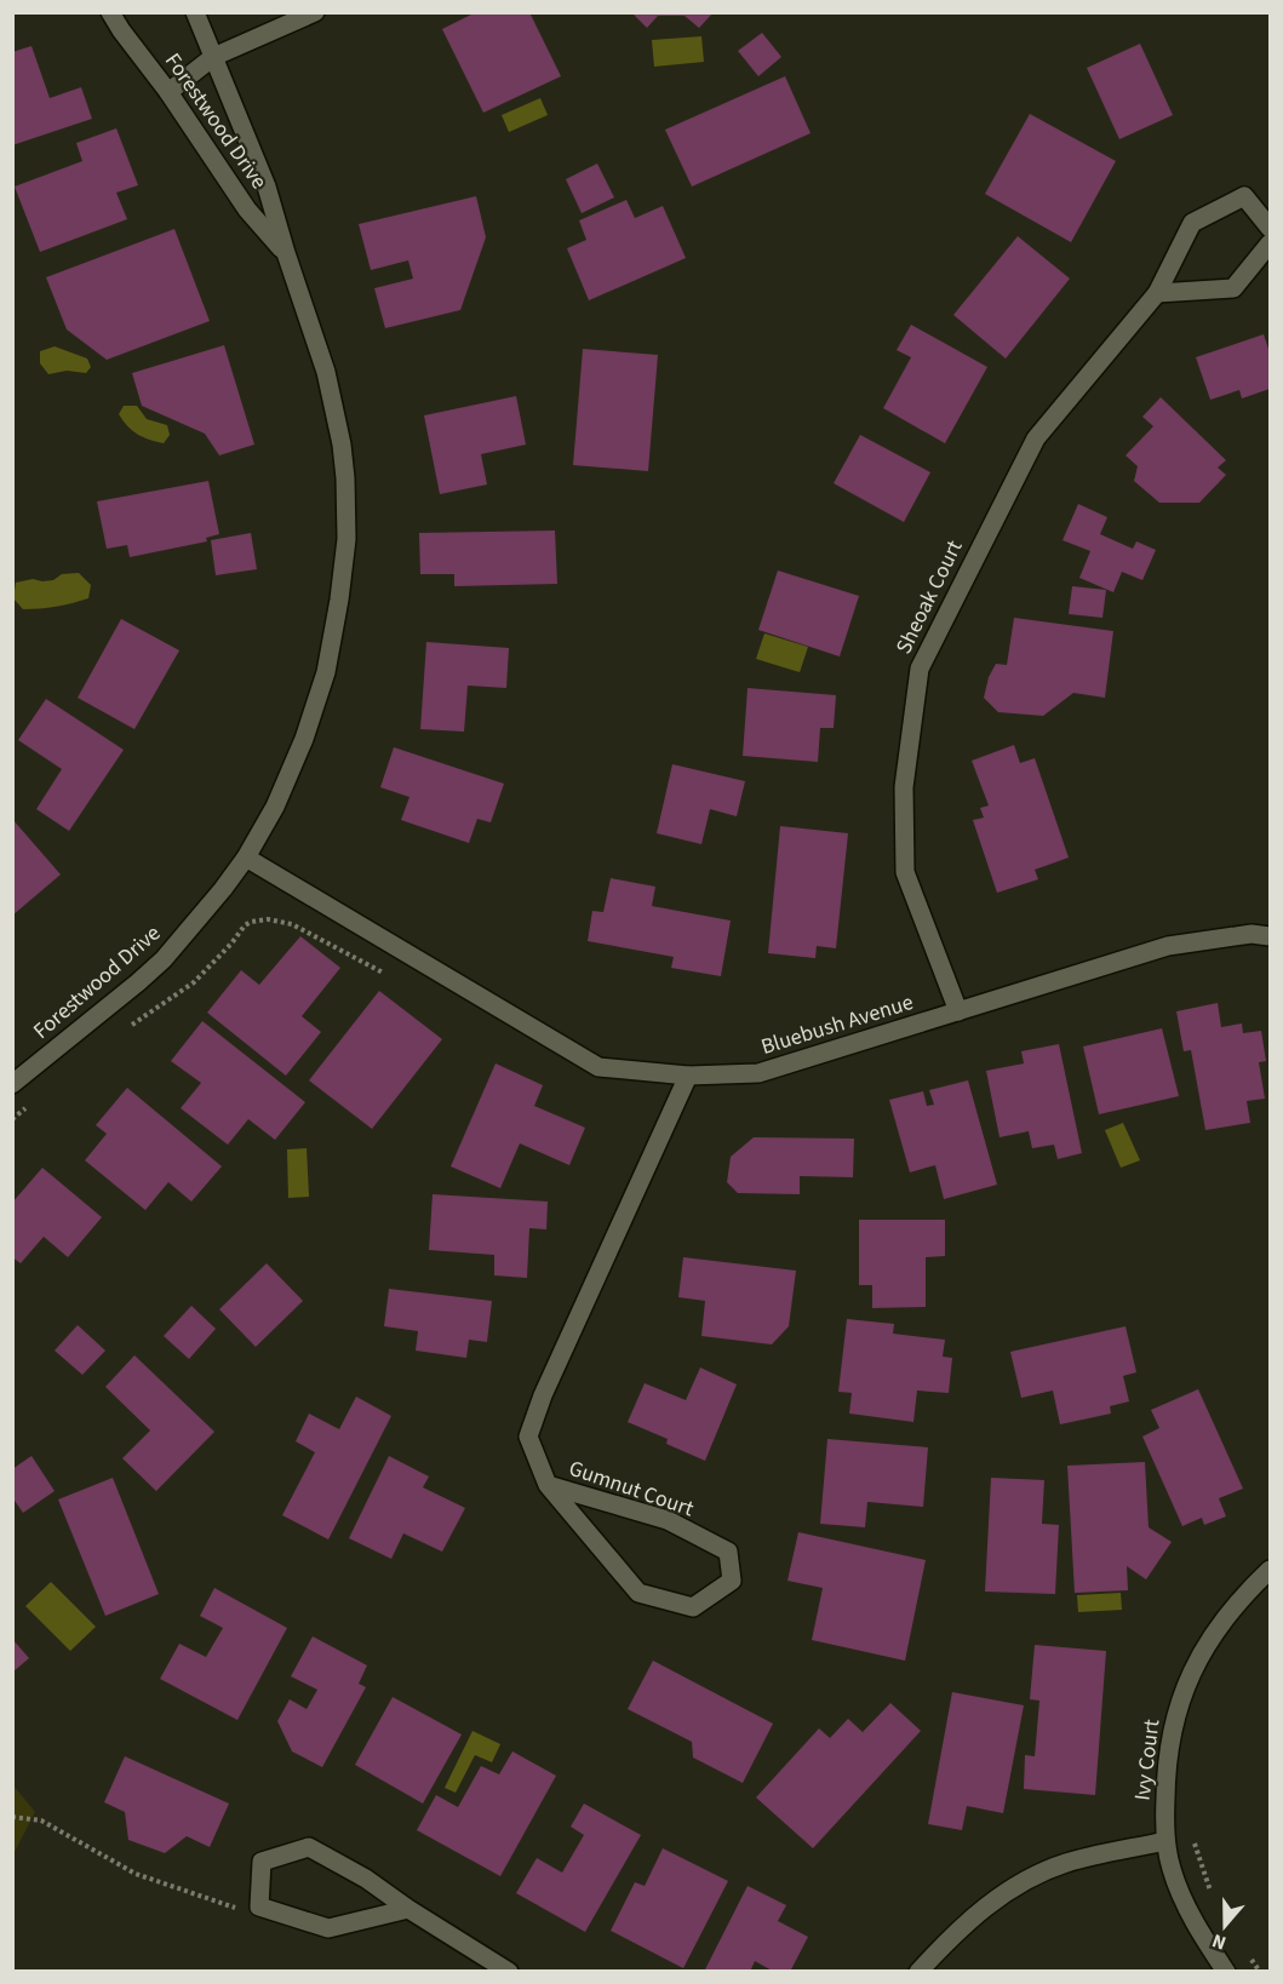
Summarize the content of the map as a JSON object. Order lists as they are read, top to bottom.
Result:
{
  "streets": {
    "street": [
      "Forestwood Drive",
      "Sheoak Court",
      "Bluebush Avenue",
      "Gumnut Court",
      "Ivy Court"
    ]
  },
  "crossings": [
    ["Forestwood Drive", "Bluebush Avenue"],
    ["Sheoak Court", "Bluebush Avenue"],
    ["Bluebush Avenue", "Gumnut Court"]
  ],
  "north": "bottom"
}
